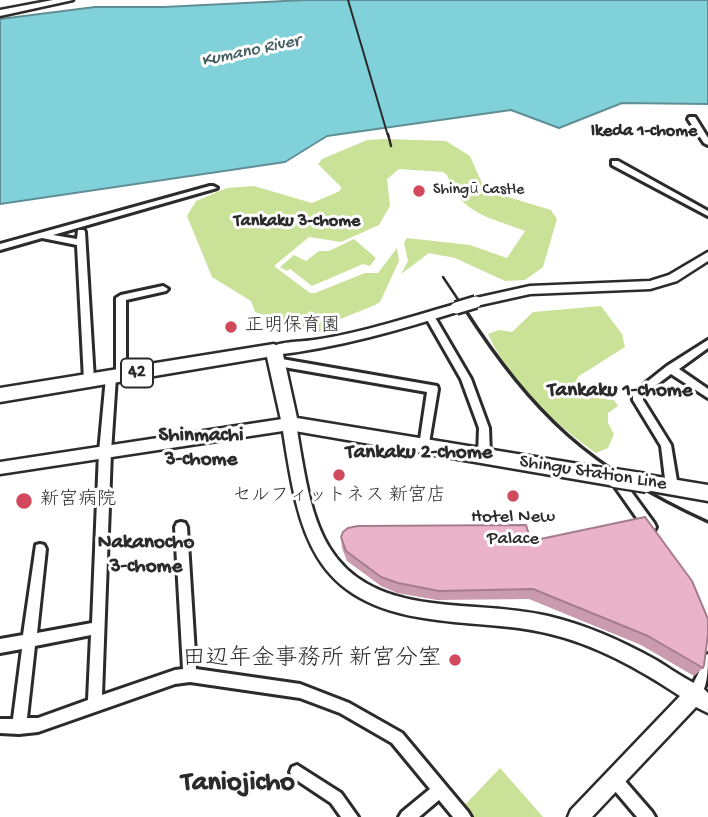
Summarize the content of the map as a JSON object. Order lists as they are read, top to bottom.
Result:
{
  "streets": {
    "main road": ["42", "Shingu Station Line"]
  },
  "districts": [
    "Ikeda 1-chome",
    "Tankaku 3-chome",
    "Tankaku 1-chome",
    "Shinmachi 3-chome",
    "Tankaku 2-chome",
    "Nakanocho 3-chome",
    "Taniojicho"
  ],
  "water": ["Kumano River"],
  "places": [
    "Shingū Castle",
    "正明保育園",
    "セルフィットネス 新宮店",
    "Hotel New Palace",
    "新宮病院",
    "田辺年金事務所 新宮分室"
  ]
}
